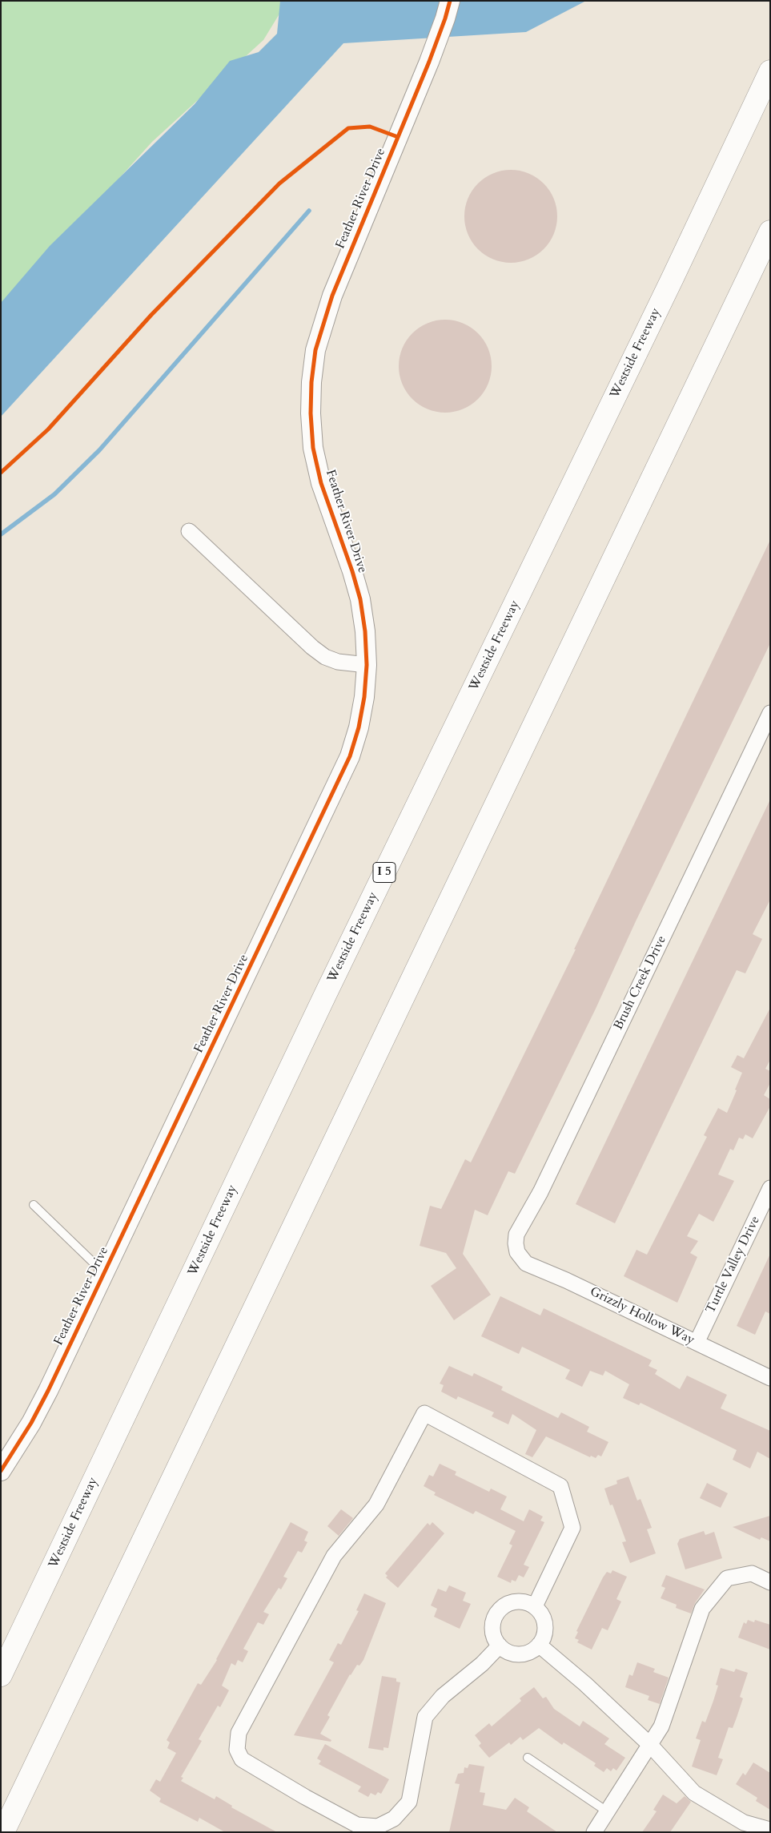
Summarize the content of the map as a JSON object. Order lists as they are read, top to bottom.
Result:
{
  "streets": {
    "highway": ["Westside Freeway", "I 5"],
    "street": [
      "Feather River Drive",
      "Brush Creek Drive",
      "Turtle Valley Drive",
      "Grizzly Hollow Way"
    ]
  },
  "crossings": [
    ["Brush Creek Drive", "Grizzly Hollow Way"],
    ["Turtle Valley Drive", "Grizzly Hollow Way"]
  ]
}
